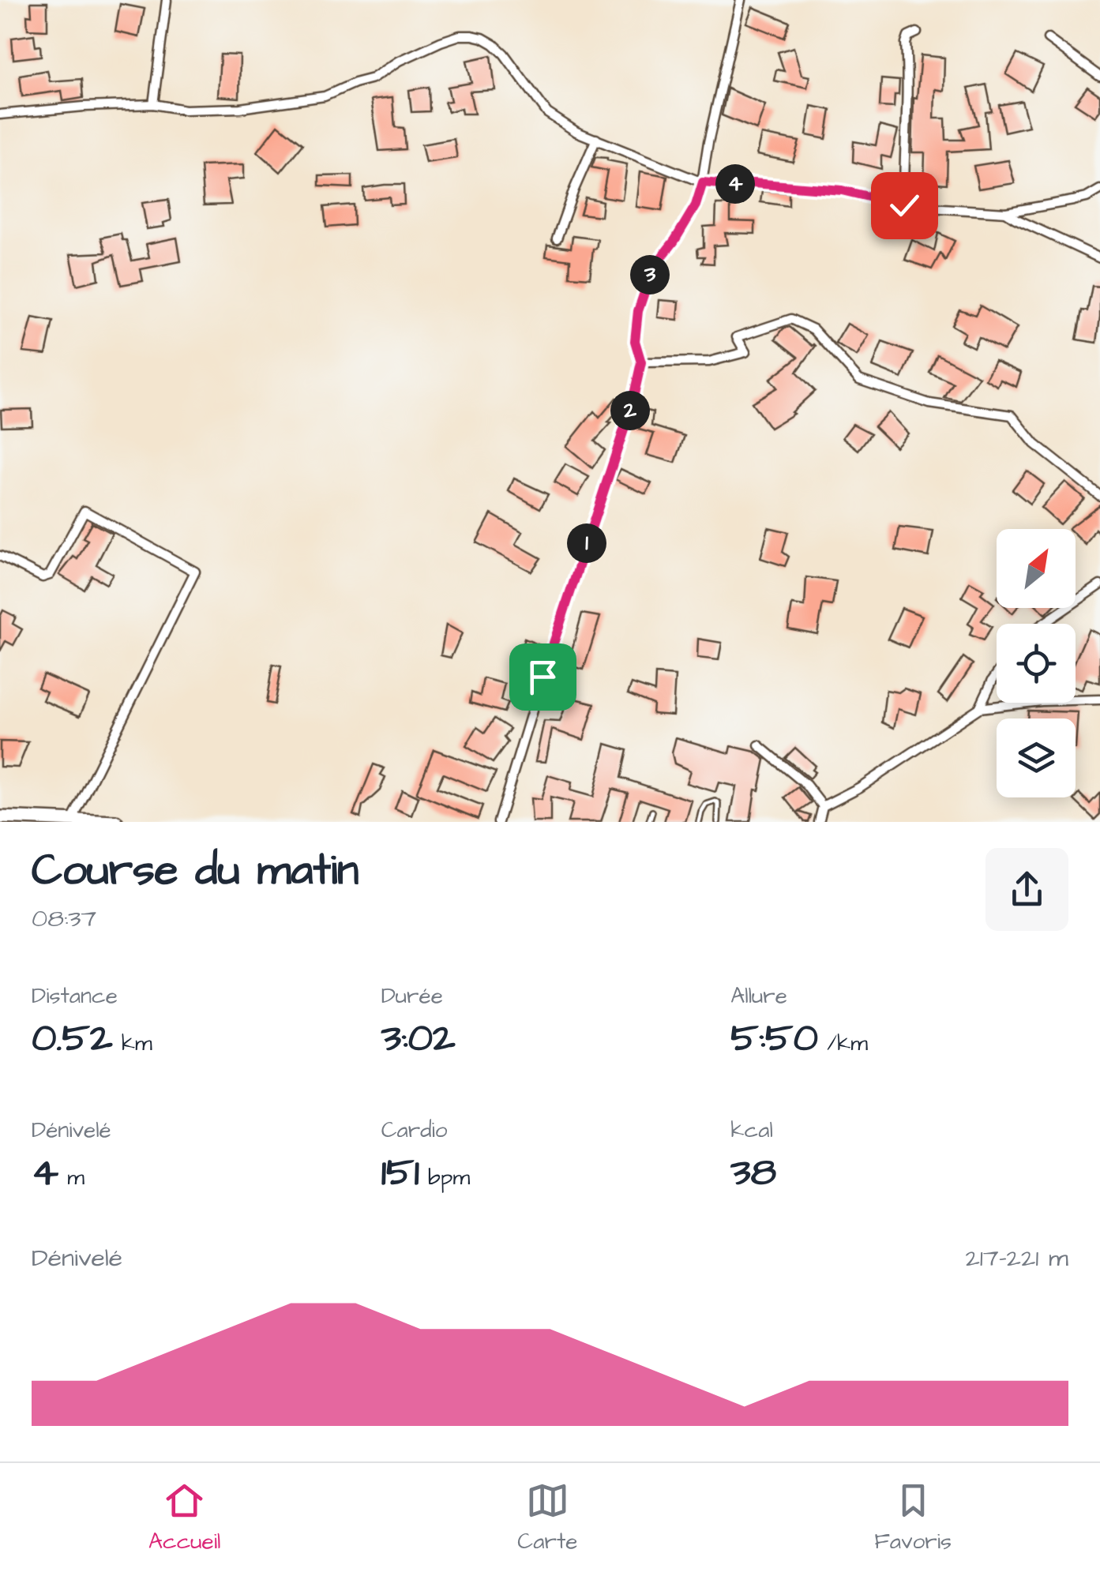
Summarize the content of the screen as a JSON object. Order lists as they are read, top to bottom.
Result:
{
  "north": "top right",
  "page": {
    "pins": [
      "4",
      "3",
      "2",
      "1"
    ],
    "heading": ["Course du matin", "08:37"],
    "stats": [
      ["Distance", "0.52 km"],
      ["Durée", "3:02"],
      ["Allure", "5:50 /km"],
      ["Dénivelé", "4 m"],
      ["Cardio", "151 bpm"],
      ["kcal", "38"]
    ],
    "chart": ["Dénivelé", "217–221 m"],
    "tabs": ["Accueil", "Carte", "Favoris"]
  }
}
